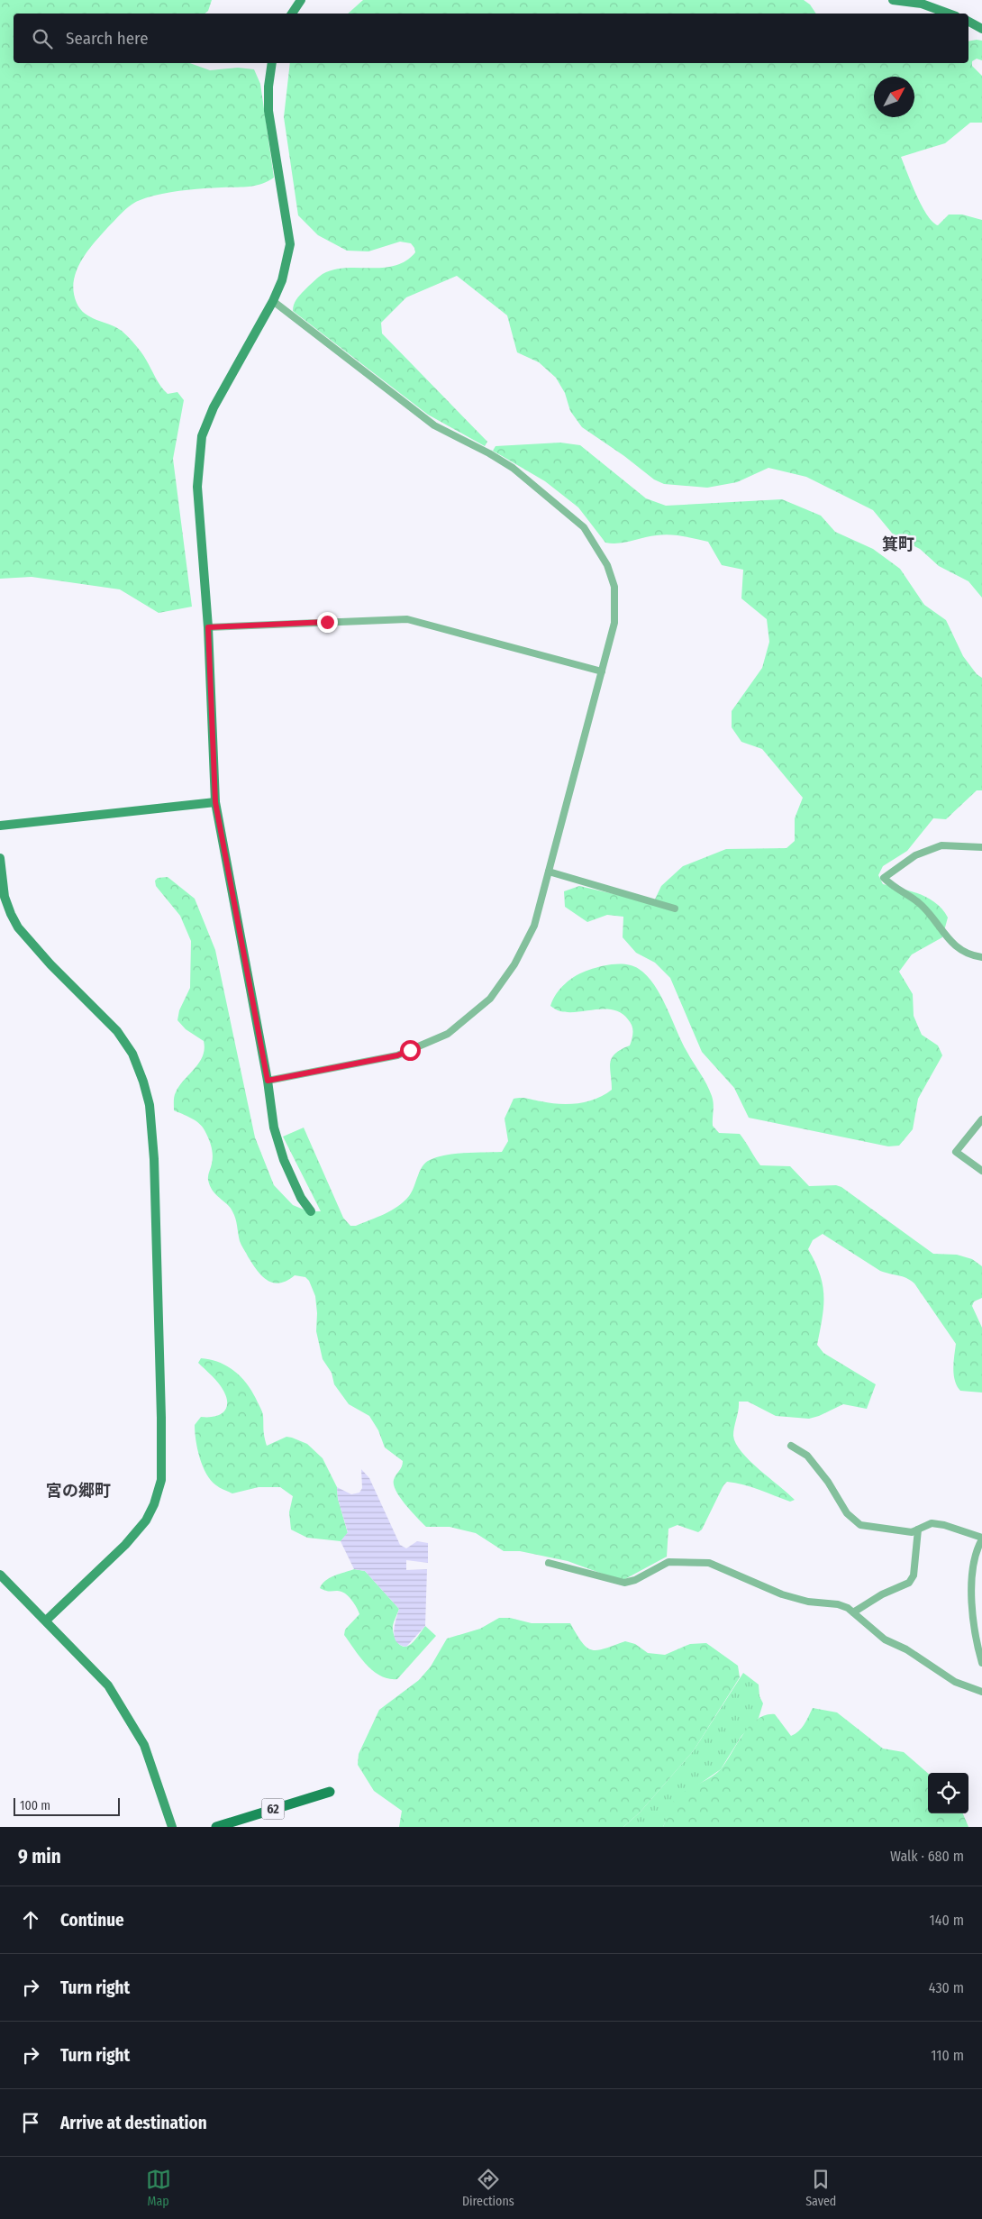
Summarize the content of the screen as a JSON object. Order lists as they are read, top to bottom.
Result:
{
  "streets": {
    "main road": ["62"]
  },
  "districts": ["箕町", "宮の郷町"],
  "scale_bar": "100 m",
  "north": "top right",
  "page": {
    "search": "Search here",
    "scale": "100 m",
    "heading": ["9 min", "Walk · 680 m"],
    "list": [
      ["Continue", "140 m"],
      ["Turn right", "430 m"],
      ["Turn right", "110 m"],
      "Arrive at destination"
    ],
    "nav": ["Map", "Directions", "Saved"]
  }
}
